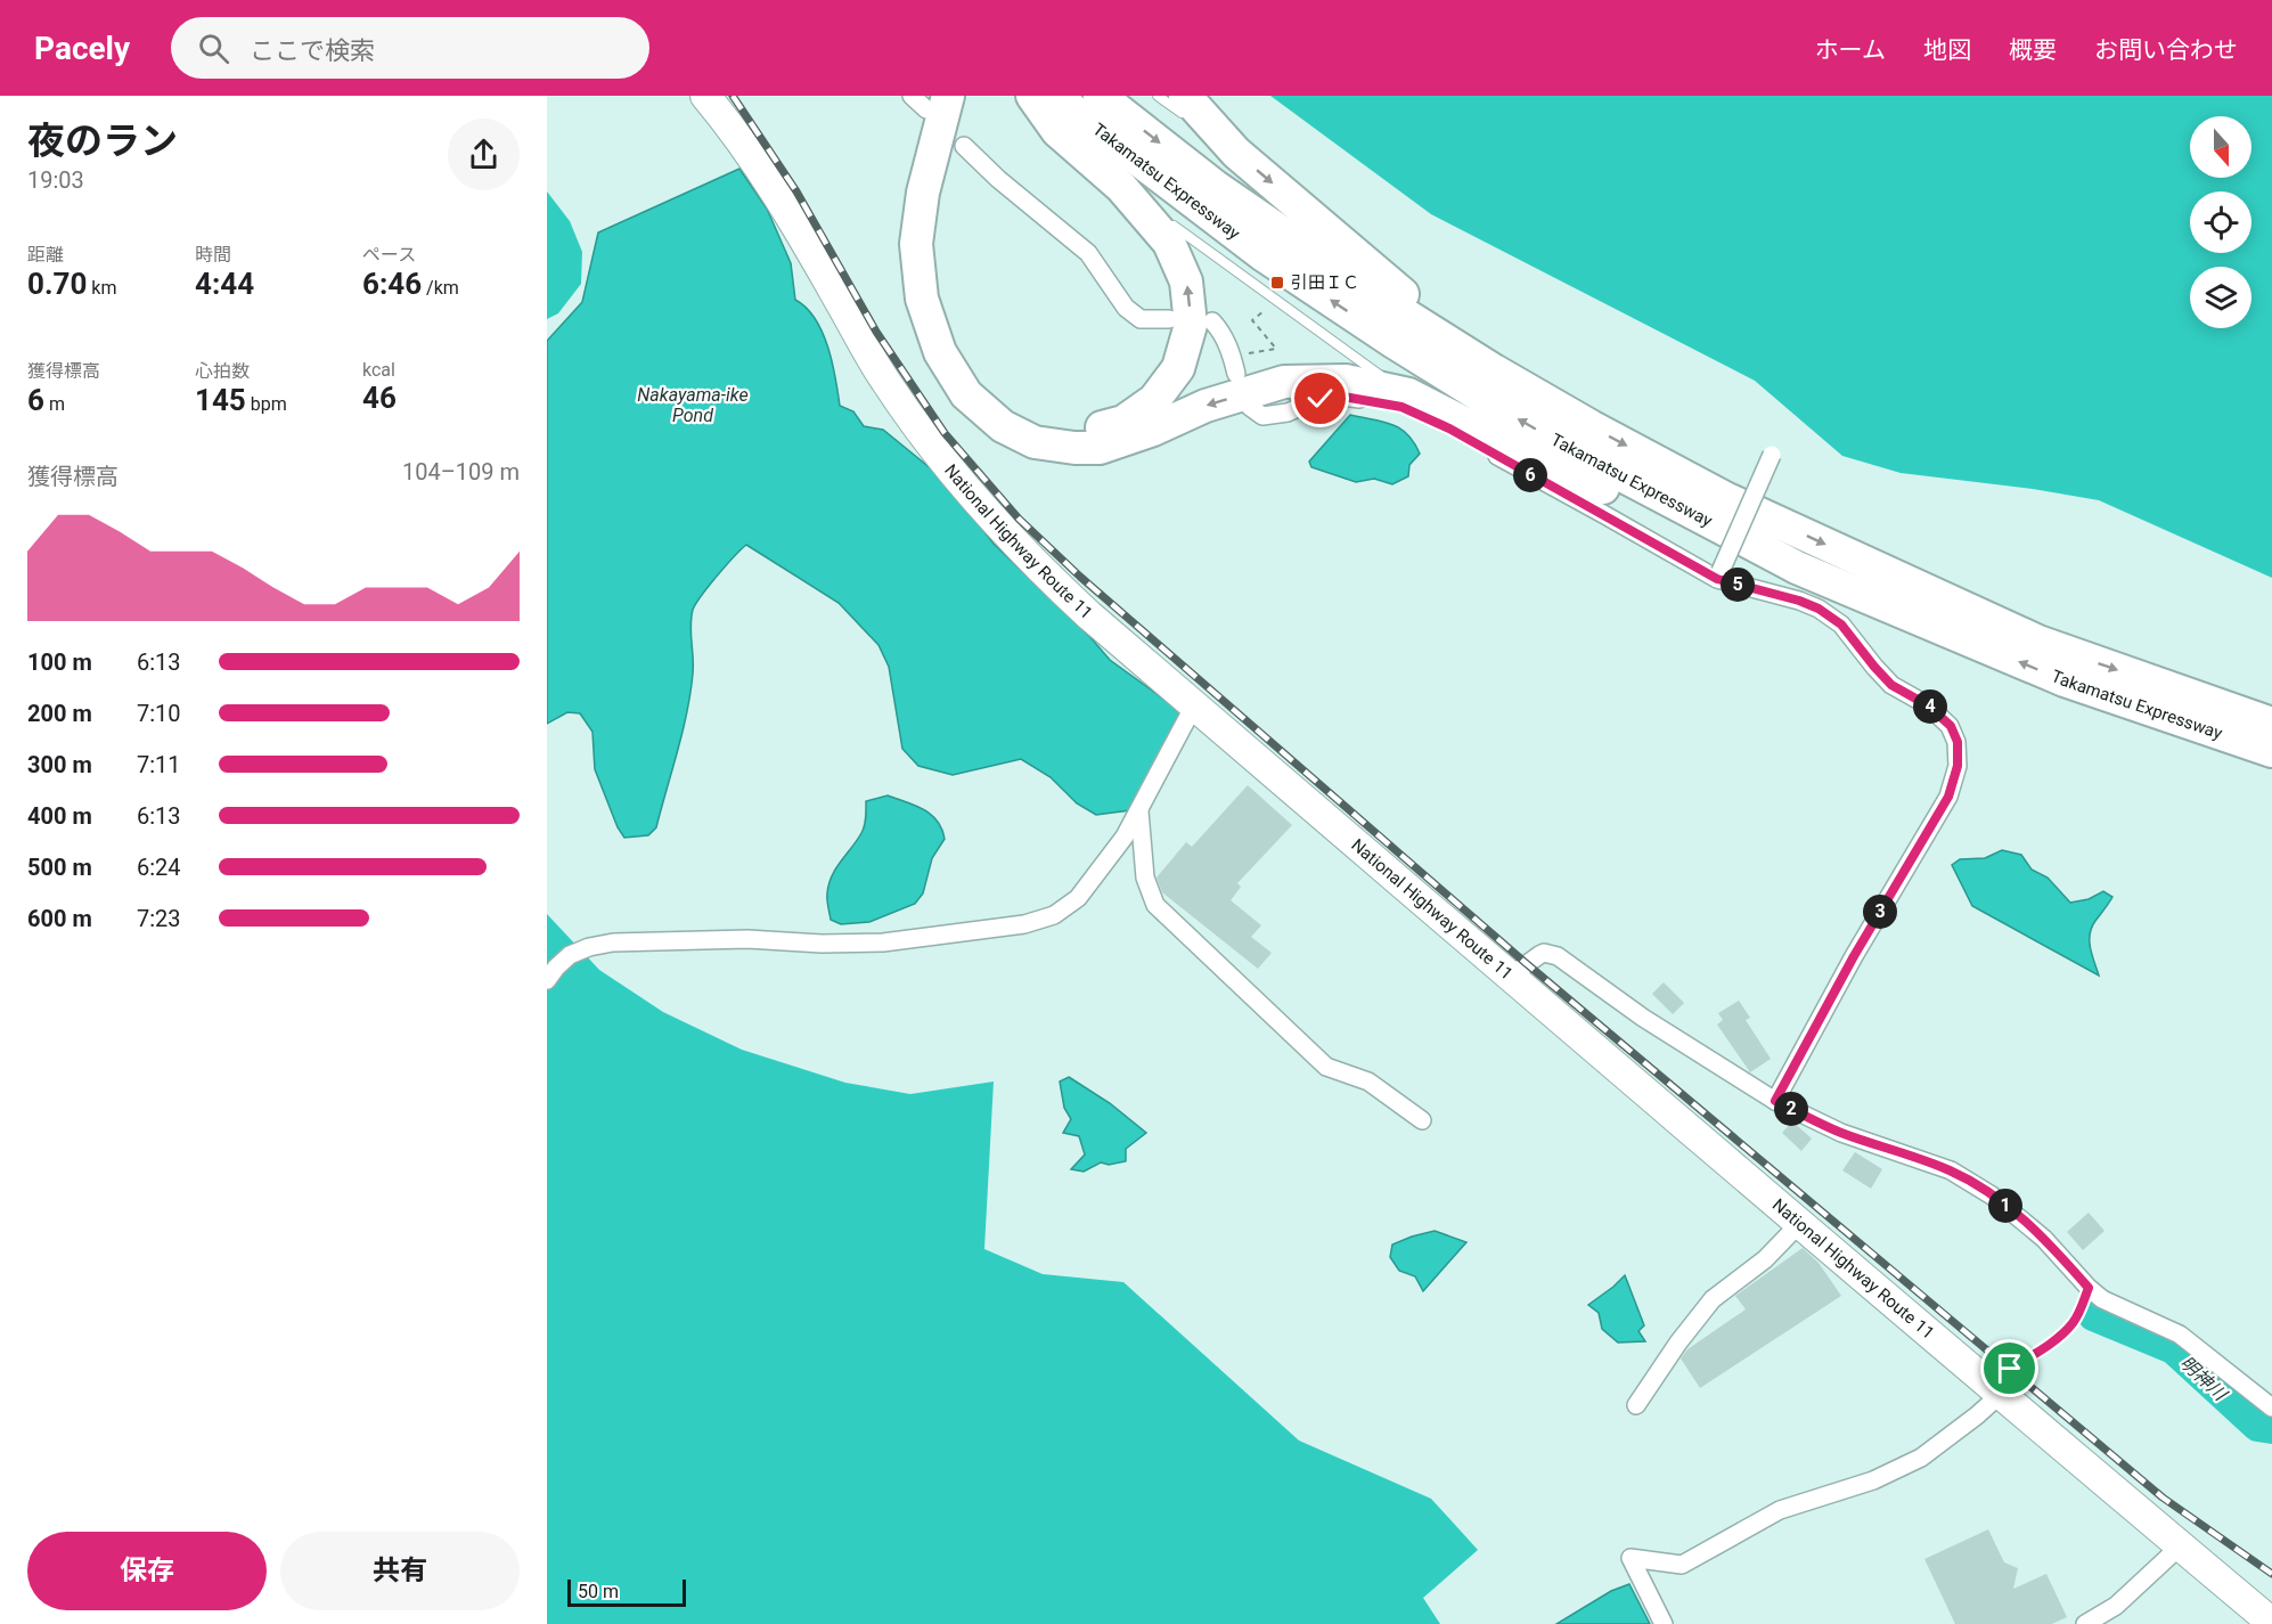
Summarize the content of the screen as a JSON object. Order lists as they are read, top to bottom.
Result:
{
  "streets": {
    "highway": ["Takamatsu Expressway", "National Highway Route 11"]
  },
  "water": ["Nakayama-ike Pond", "明神川"],
  "places": {
    "transit": ["引田ＩＣ"]
  },
  "scale_bar": "50 m",
  "north": "bottom",
  "page": {
    "header": "Pacely",
    "search": "ここで検索",
    "nav": [
      "ホーム",
      "地図",
      "概要",
      "お問い合わせ"
    ],
    "heading": ["夜のラン", "19:03"],
    "stats": [
      ["距離", "0.70 km"],
      ["時間", "4:44"],
      ["ペース", "6:46 /km"],
      ["獲得標高", "6 m"],
      ["心拍数", "145 bpm"],
      ["kcal", "46"]
    ],
    "chart": ["獲得標高", "104–109 m"],
    "pins": [
      "6",
      "5",
      "4",
      "3",
      "2",
      "1"
    ],
    "list": [
      {
        "name": "100 m",
        "note": "6:13"
      },
      {
        "name": "200 m",
        "note": "7:10"
      },
      {
        "name": "300 m",
        "note": "7:11"
      },
      {
        "name": "400 m",
        "note": "6:13"
      },
      {
        "name": "500 m",
        "note": "6:24"
      },
      {
        "name": "600 m",
        "note": "7:23"
      }
    ],
    "buttons": ["保存", "共有"],
    "scale": "50 m"
  }
}
